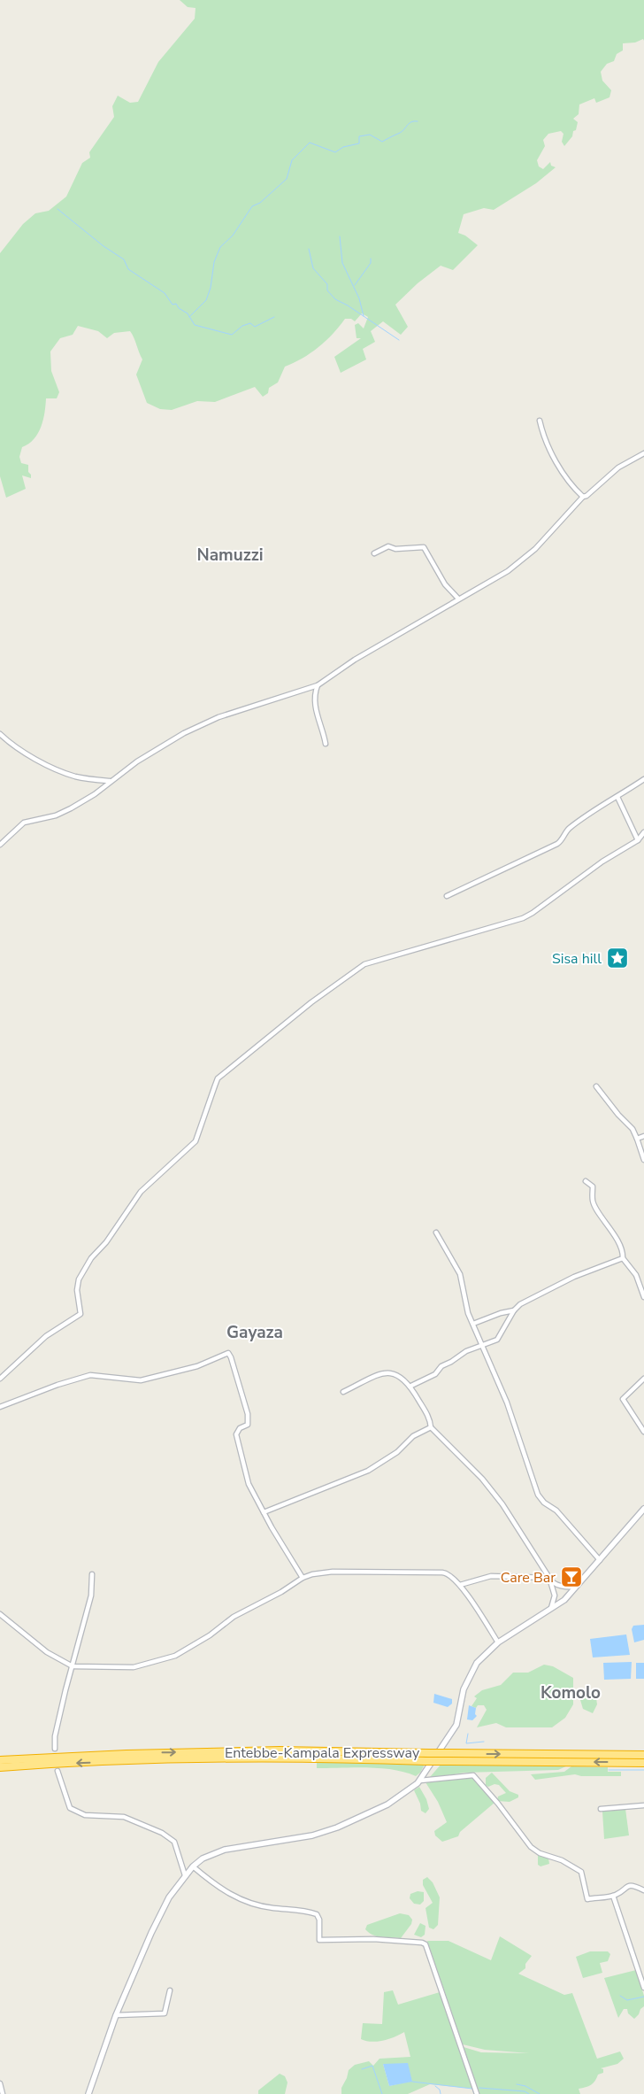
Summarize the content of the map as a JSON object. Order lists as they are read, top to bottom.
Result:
{
  "streets": {
    "highway": ["Entebbe-Kampala Expressway"]
  },
  "districts": ["Namuzzi", "Gayaza", "Komolo"],
  "places": {
    "place": ["Sisa hill"],
    "bar": ["Care Bar"]
  }
}
